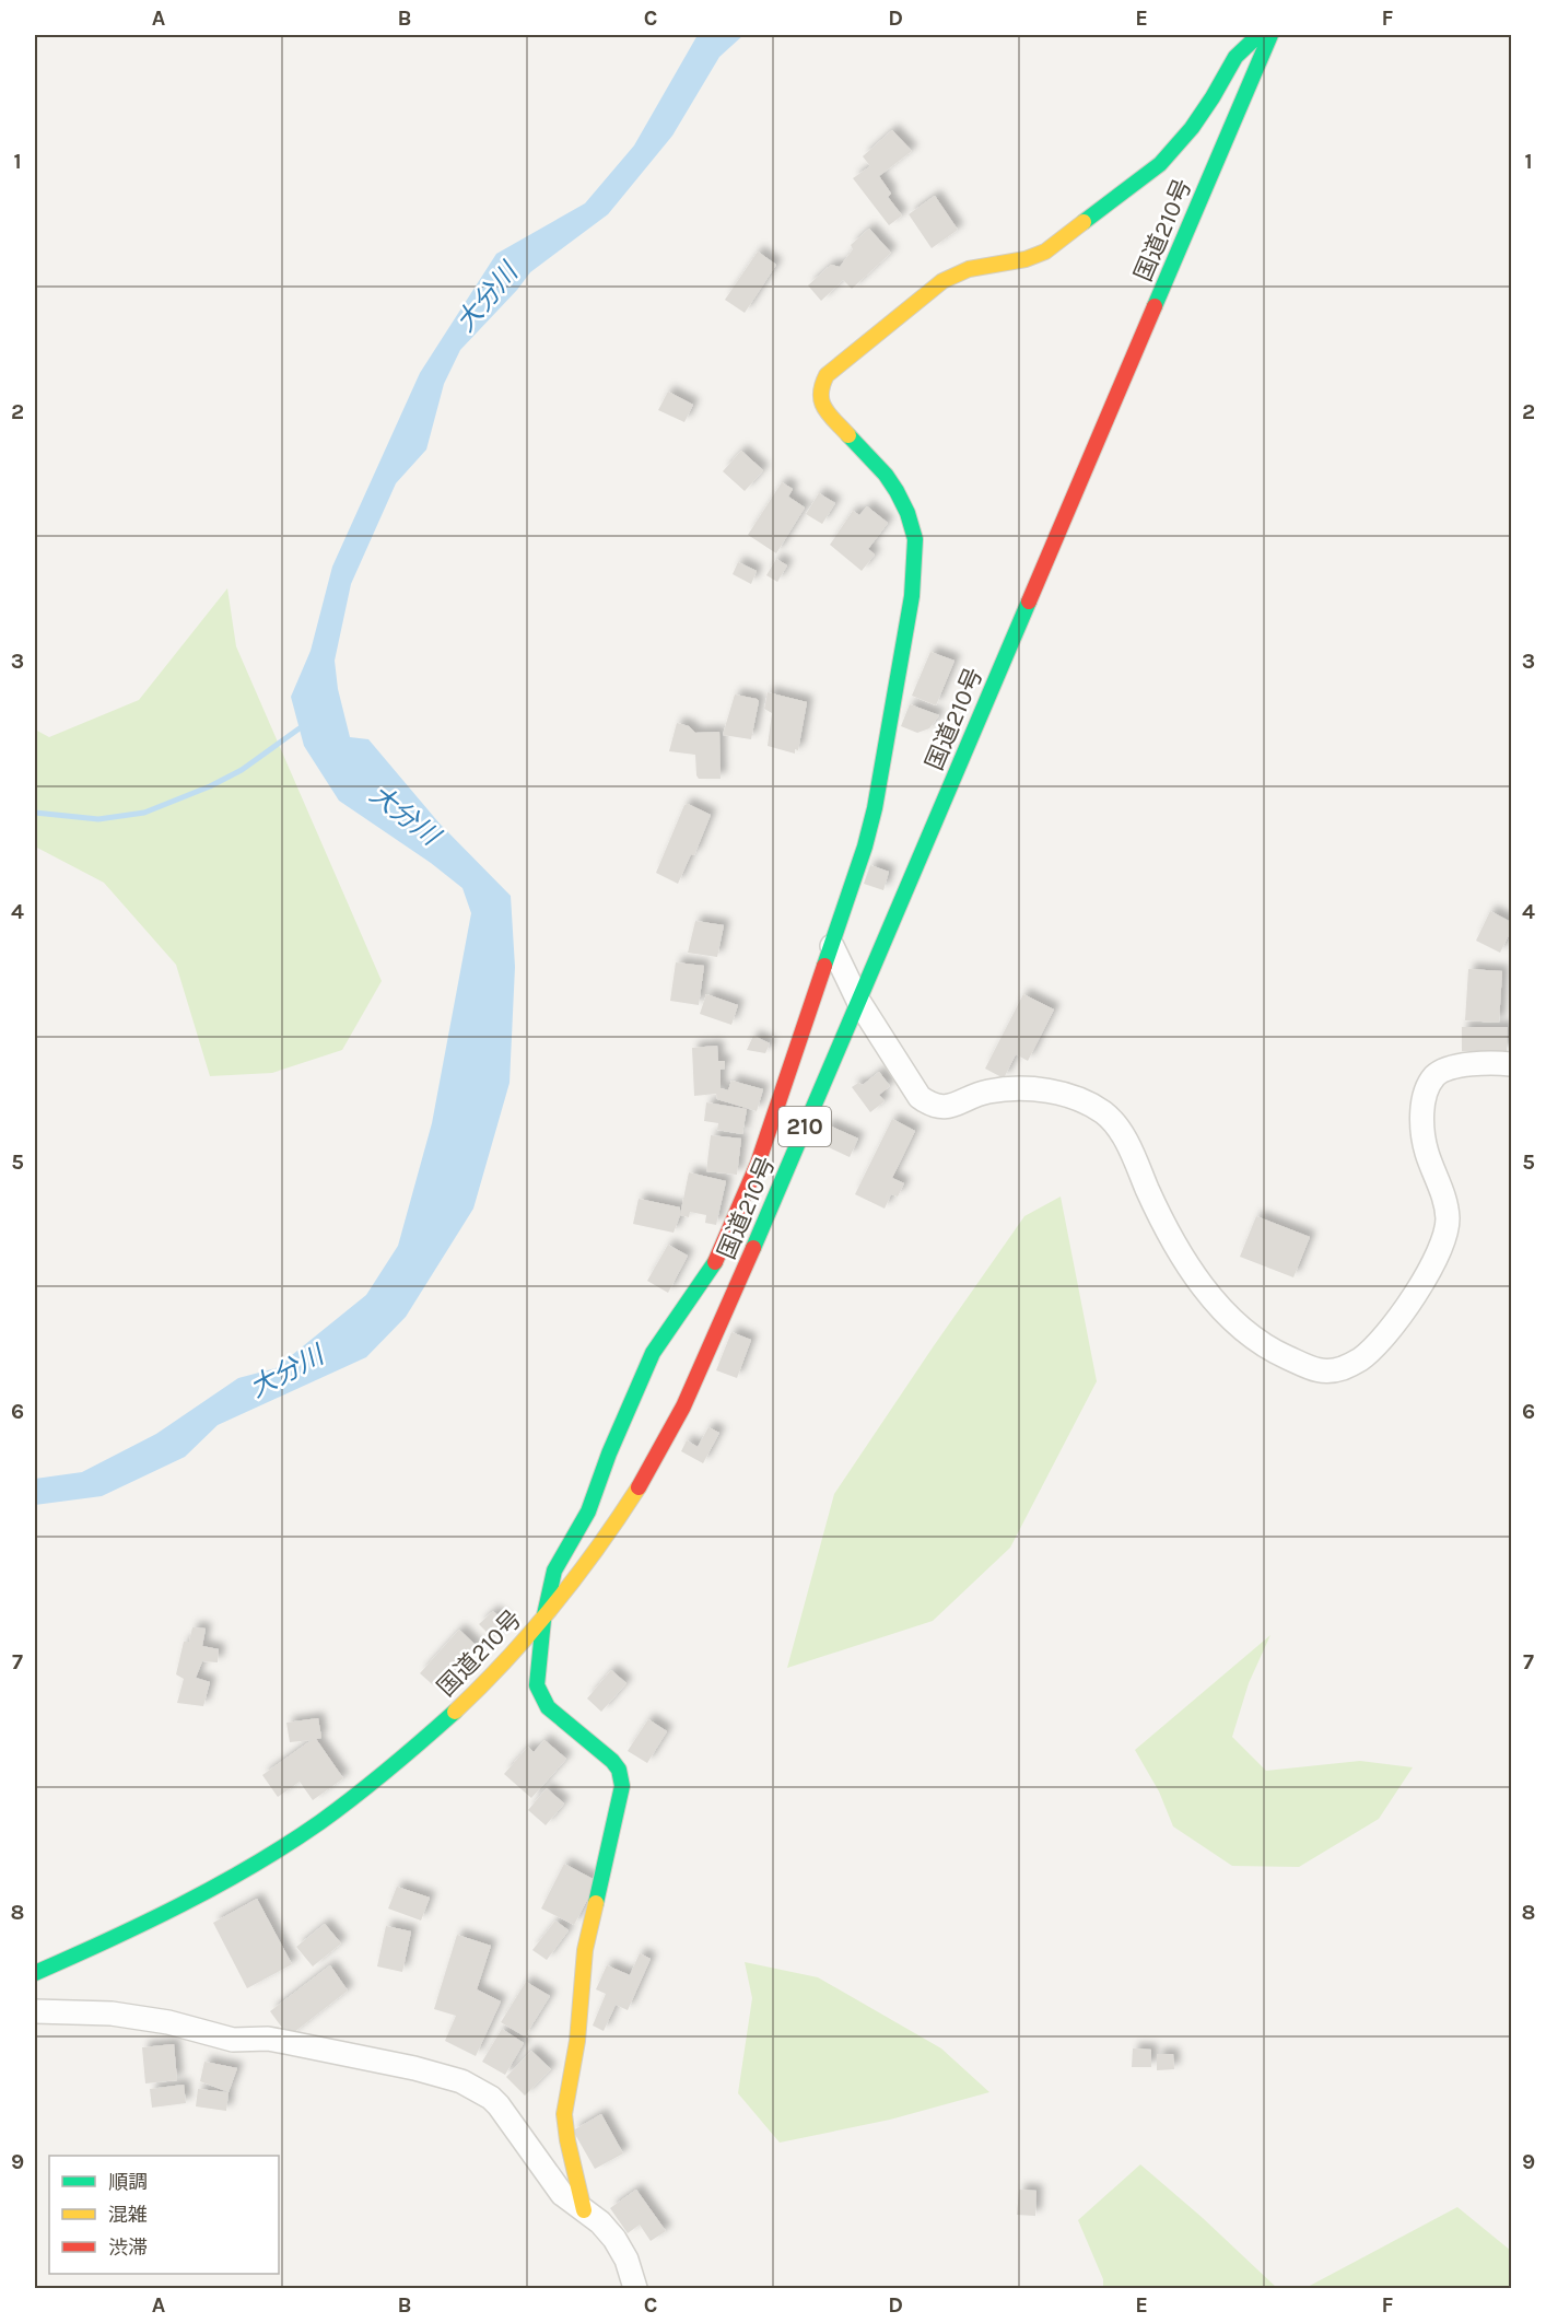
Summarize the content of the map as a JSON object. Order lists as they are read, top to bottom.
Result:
{
  "streets": {
    "main road": ["国道210号", "210"]
  },
  "water": ["大分川"],
  "legend": ["順調", "混雑", "渋滞"],
  "grid": {
    "columns": [
      "A",
      "B",
      "C",
      "D",
      "E",
      "F"
    ],
    "rows": [
      "1",
      "2",
      "3",
      "4",
      "5",
      "6",
      "7",
      "8",
      "9"
    ]
  }
}
